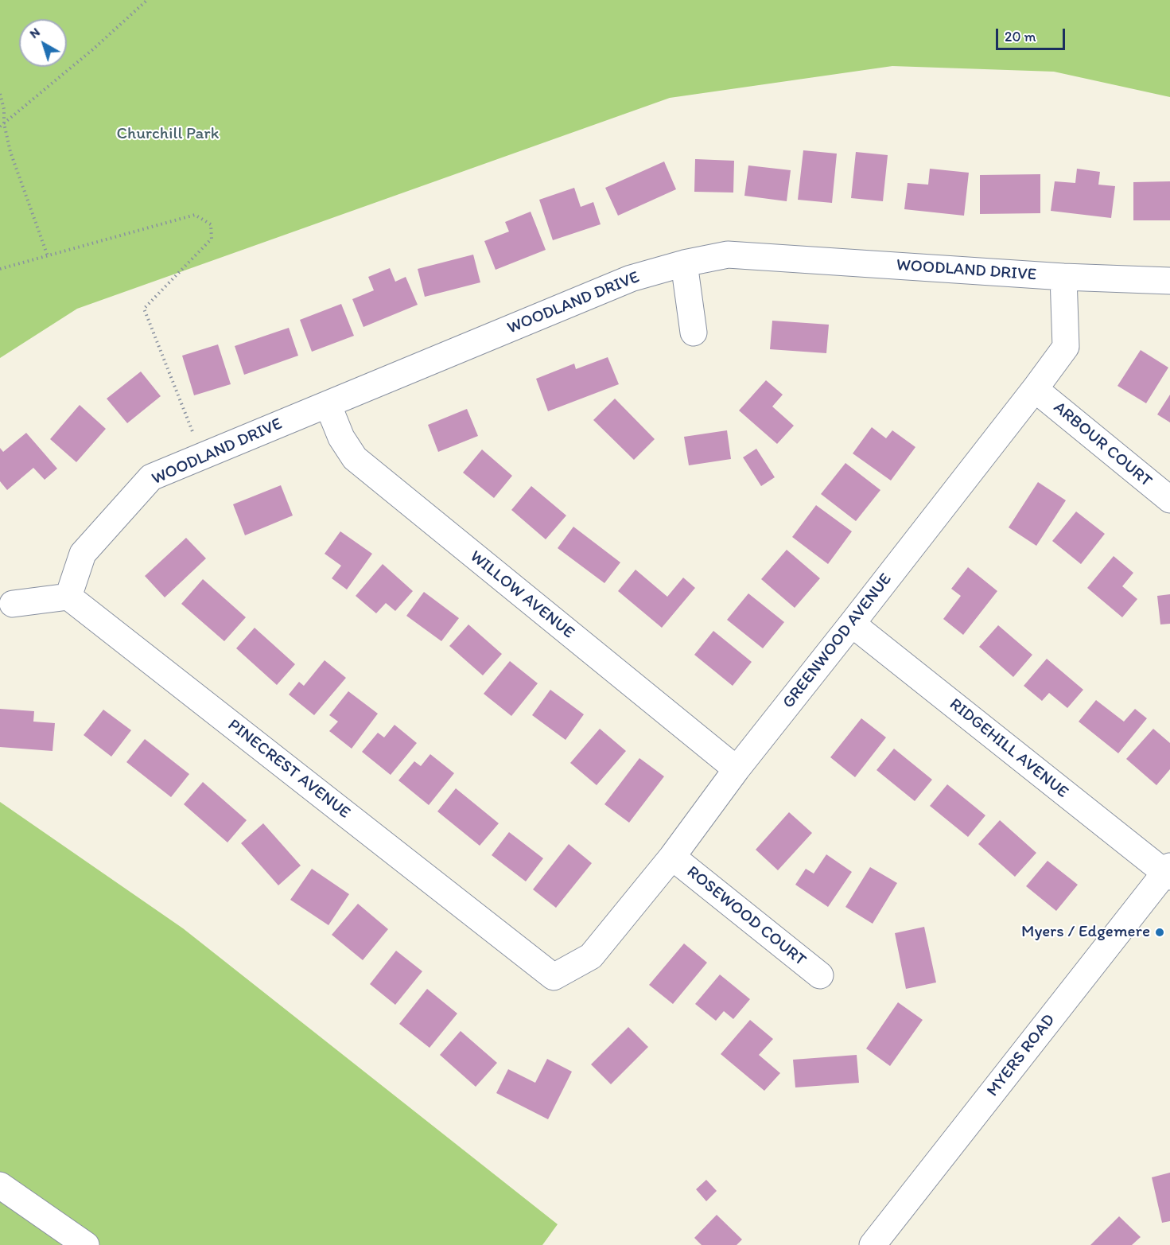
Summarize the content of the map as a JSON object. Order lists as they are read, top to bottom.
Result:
{
  "streets": {
    "street": [
      "WOODLAND DRIVE",
      "ARBOUR COURT",
      "WILLOW AVENUE",
      "GREENWOOD AVENUE",
      "RIDGEHILL AVENUE",
      "PINECREST AVENUE",
      "ROSEWOOD COURT",
      "MYERS ROAD"
    ]
  },
  "crossings": [
    ["WOODLAND DRIVE", "WILLOW AVENUE"],
    ["WOODLAND DRIVE", "GREENWOOD AVENUE"],
    ["WOODLAND DRIVE", "PINECREST AVENUE"],
    ["ARBOUR COURT", "GREENWOOD AVENUE"],
    ["WILLOW AVENUE", "GREENWOOD AVENUE"],
    ["GREENWOOD AVENUE", "RIDGEHILL AVENUE"],
    ["GREENWOOD AVENUE", "PINECREST AVENUE"],
    ["GREENWOOD AVENUE", "ROSEWOOD COURT"],
    ["RIDGEHILL AVENUE", "MYERS ROAD"]
  ],
  "parks": ["Churchill Park"],
  "places": ["Myers / Edgemere"],
  "scale_bar": "20 m",
  "north": "top left"
}
